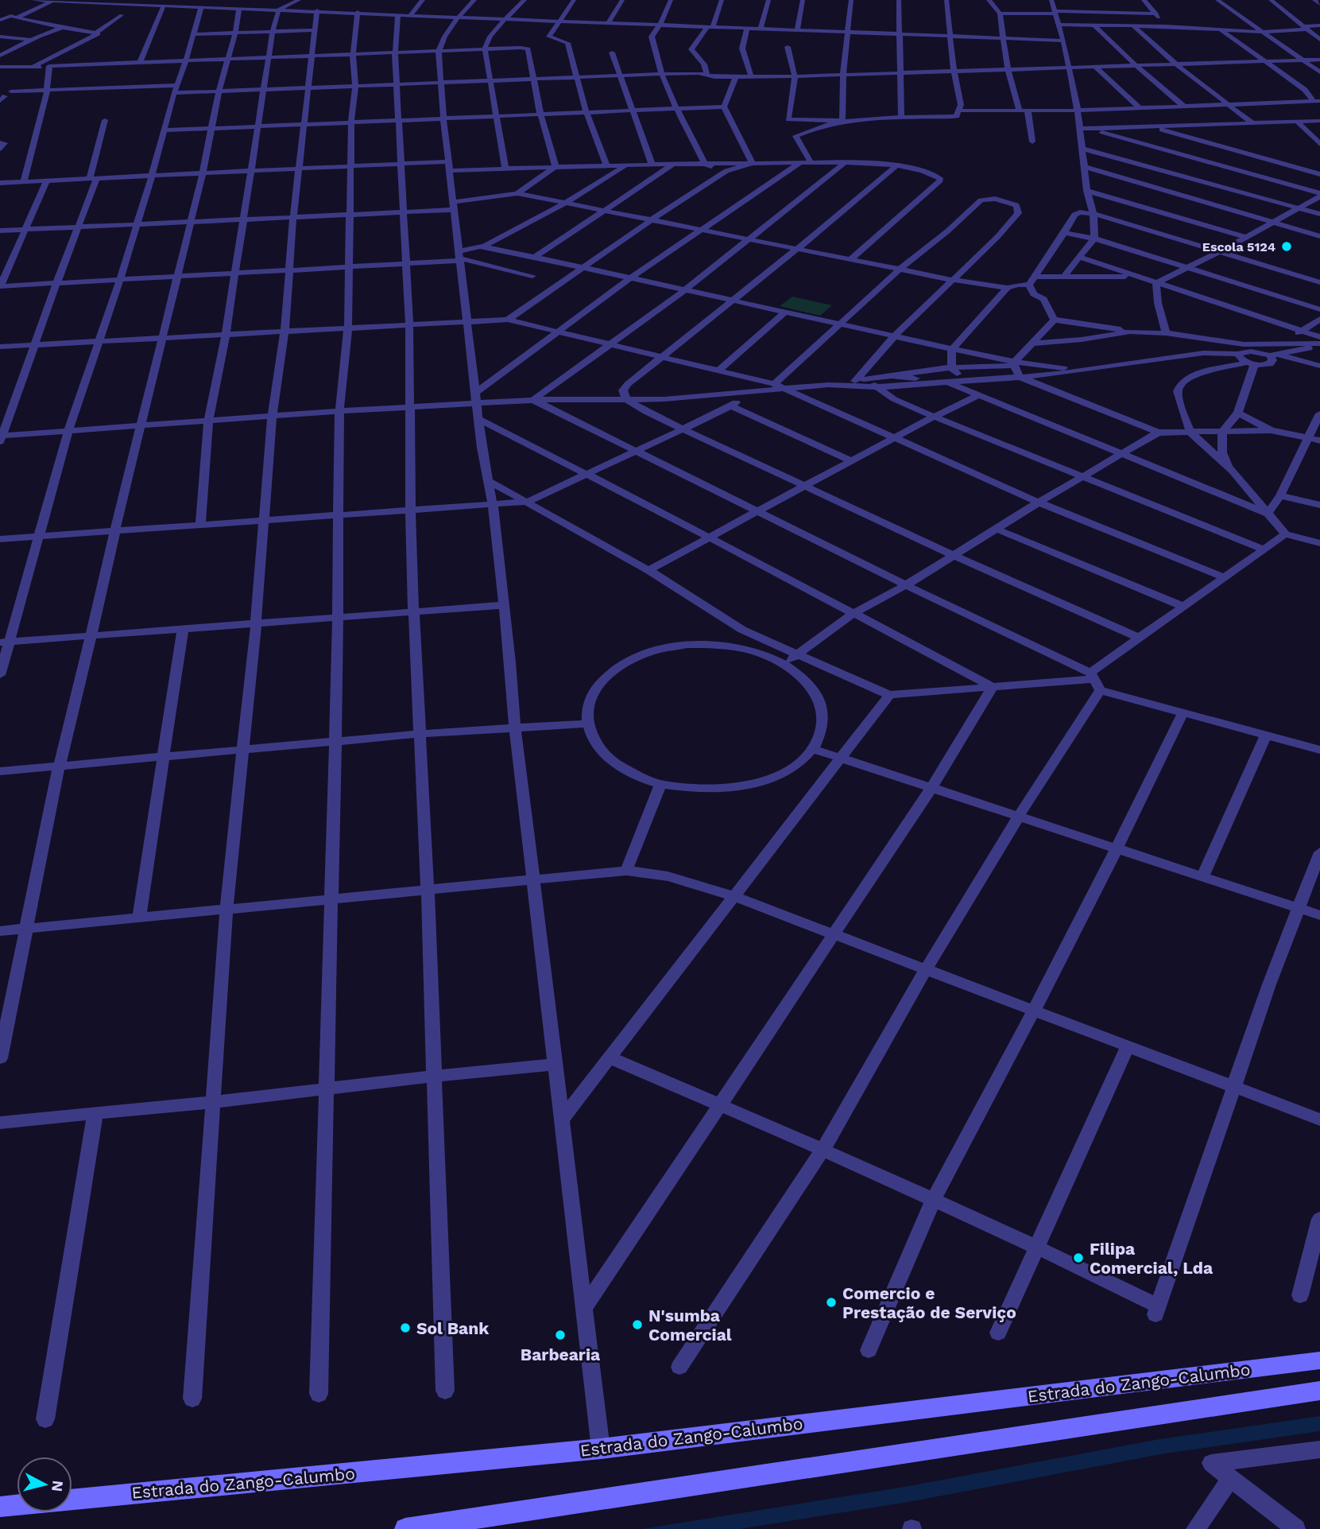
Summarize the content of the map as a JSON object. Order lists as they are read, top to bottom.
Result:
{
  "streets": {
    "main road": ["Estrada do Zango-Calumbo"]
  },
  "places": [
    "Escola 5124",
    "Filipa Comercial, Lda",
    "Comercio e Prestação de Serviço",
    "N'sumba Comercial",
    "Sol Bank",
    "Barbearia"
  ],
  "north": "right"
}
